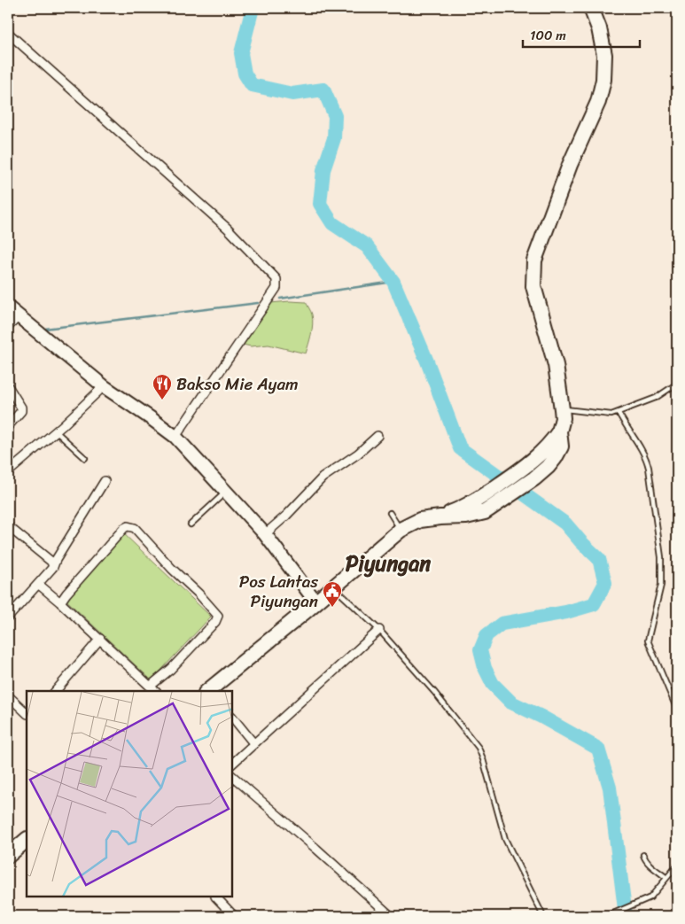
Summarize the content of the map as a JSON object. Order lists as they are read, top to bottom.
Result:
{
  "districts": ["Piyungan"],
  "places": {
    "restaurant": ["Bakso Mie Ayam"],
    "public building": ["Pos Lantas Piyungan"]
  },
  "scale_bar": "100 m"
}
